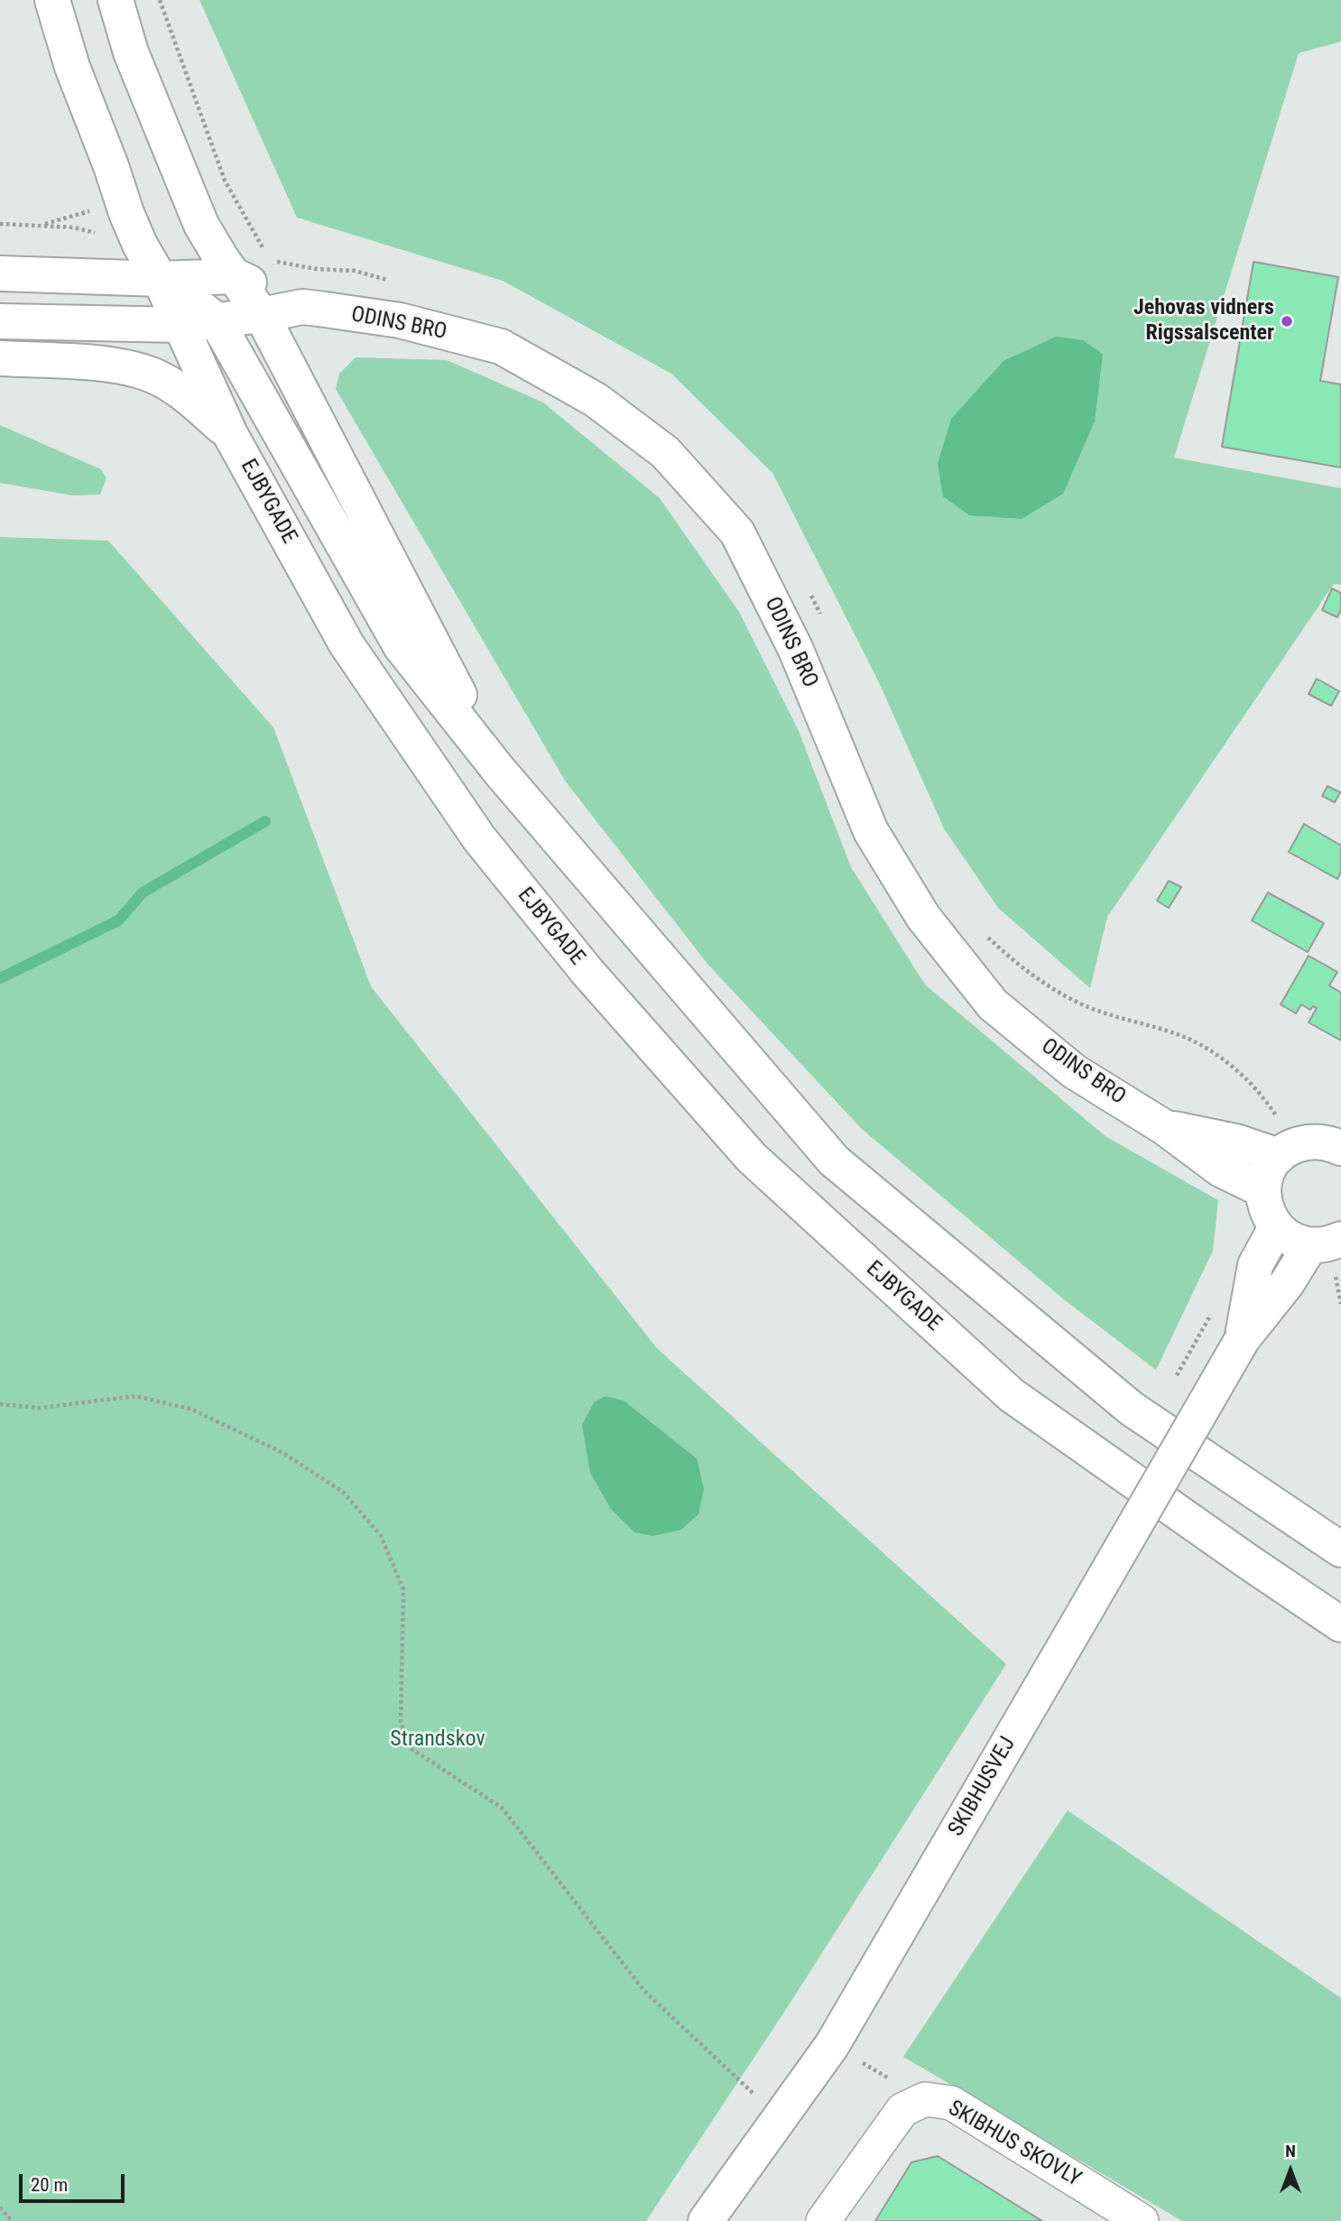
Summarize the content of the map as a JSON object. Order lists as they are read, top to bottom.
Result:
{
  "streets": {
    "main road": ["ODINS BRO", "EJBYGADE", "SKIBHUSVEJ"],
    "street": ["SKIBHUS SKOVLY"]
  },
  "crossings": [
    ["ODINS BRO", "EJBYGADE"]
  ],
  "parks": ["Strandskov"],
  "places": ["Jehovas vidners Rigssalscenter"],
  "scale_bar": "20 m",
  "north": "top"
}
